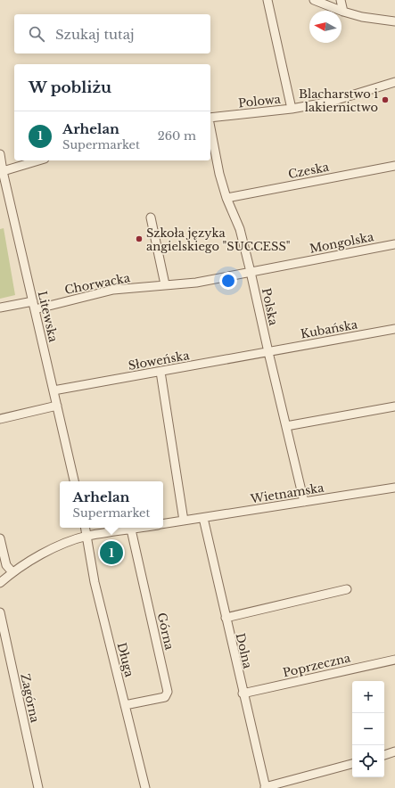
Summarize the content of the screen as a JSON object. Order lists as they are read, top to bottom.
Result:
{
  "streets": {
    "street": [
      "Polowa",
      "Czeska",
      "Mongolska",
      "Chorwacka",
      "Polska",
      "Litewska",
      "Kubańska",
      "Słoweńska",
      "Wietnamska",
      "Górna",
      "Dolna",
      "Długa",
      "Poprzeczna",
      "Zagórna"
    ]
  },
  "crossings": [
    ["Czeska", "Polska"],
    ["Mongolska", "Chorwacka"],
    ["Mongolska", "Polska"],
    ["Chorwacka", "Polska"],
    ["Chorwacka", "Litewska"],
    ["Polska", "Kubańska"],
    ["Polska", "Słoweńska"],
    ["Polska", "Wietnamska"],
    ["Litewska", "Słoweńska"],
    ["Kubańska", "Słoweńska"],
    ["Wietnamska", "Dolna"],
    ["Górna", "Długa"],
    ["Dolna", "Poprzeczna"]
  ],
  "places": ["Blacharstwo i lakiernictwo", "Szkoła języka angielskiego \"SUCCESS\""],
  "north": "left",
  "page": {
    "search": "Szukaj tutaj",
    "heading": "W pobliżu",
    "list": [
      {
        "mark": "1",
        "name": "Arhelan",
        "note": "Supermarket",
        "value": "260 m"
      }
    ],
    "popup": ["Arhelan", "Supermarket"],
    "pins": "1",
    "map_buttons": ["+", "−"]
  }
}
